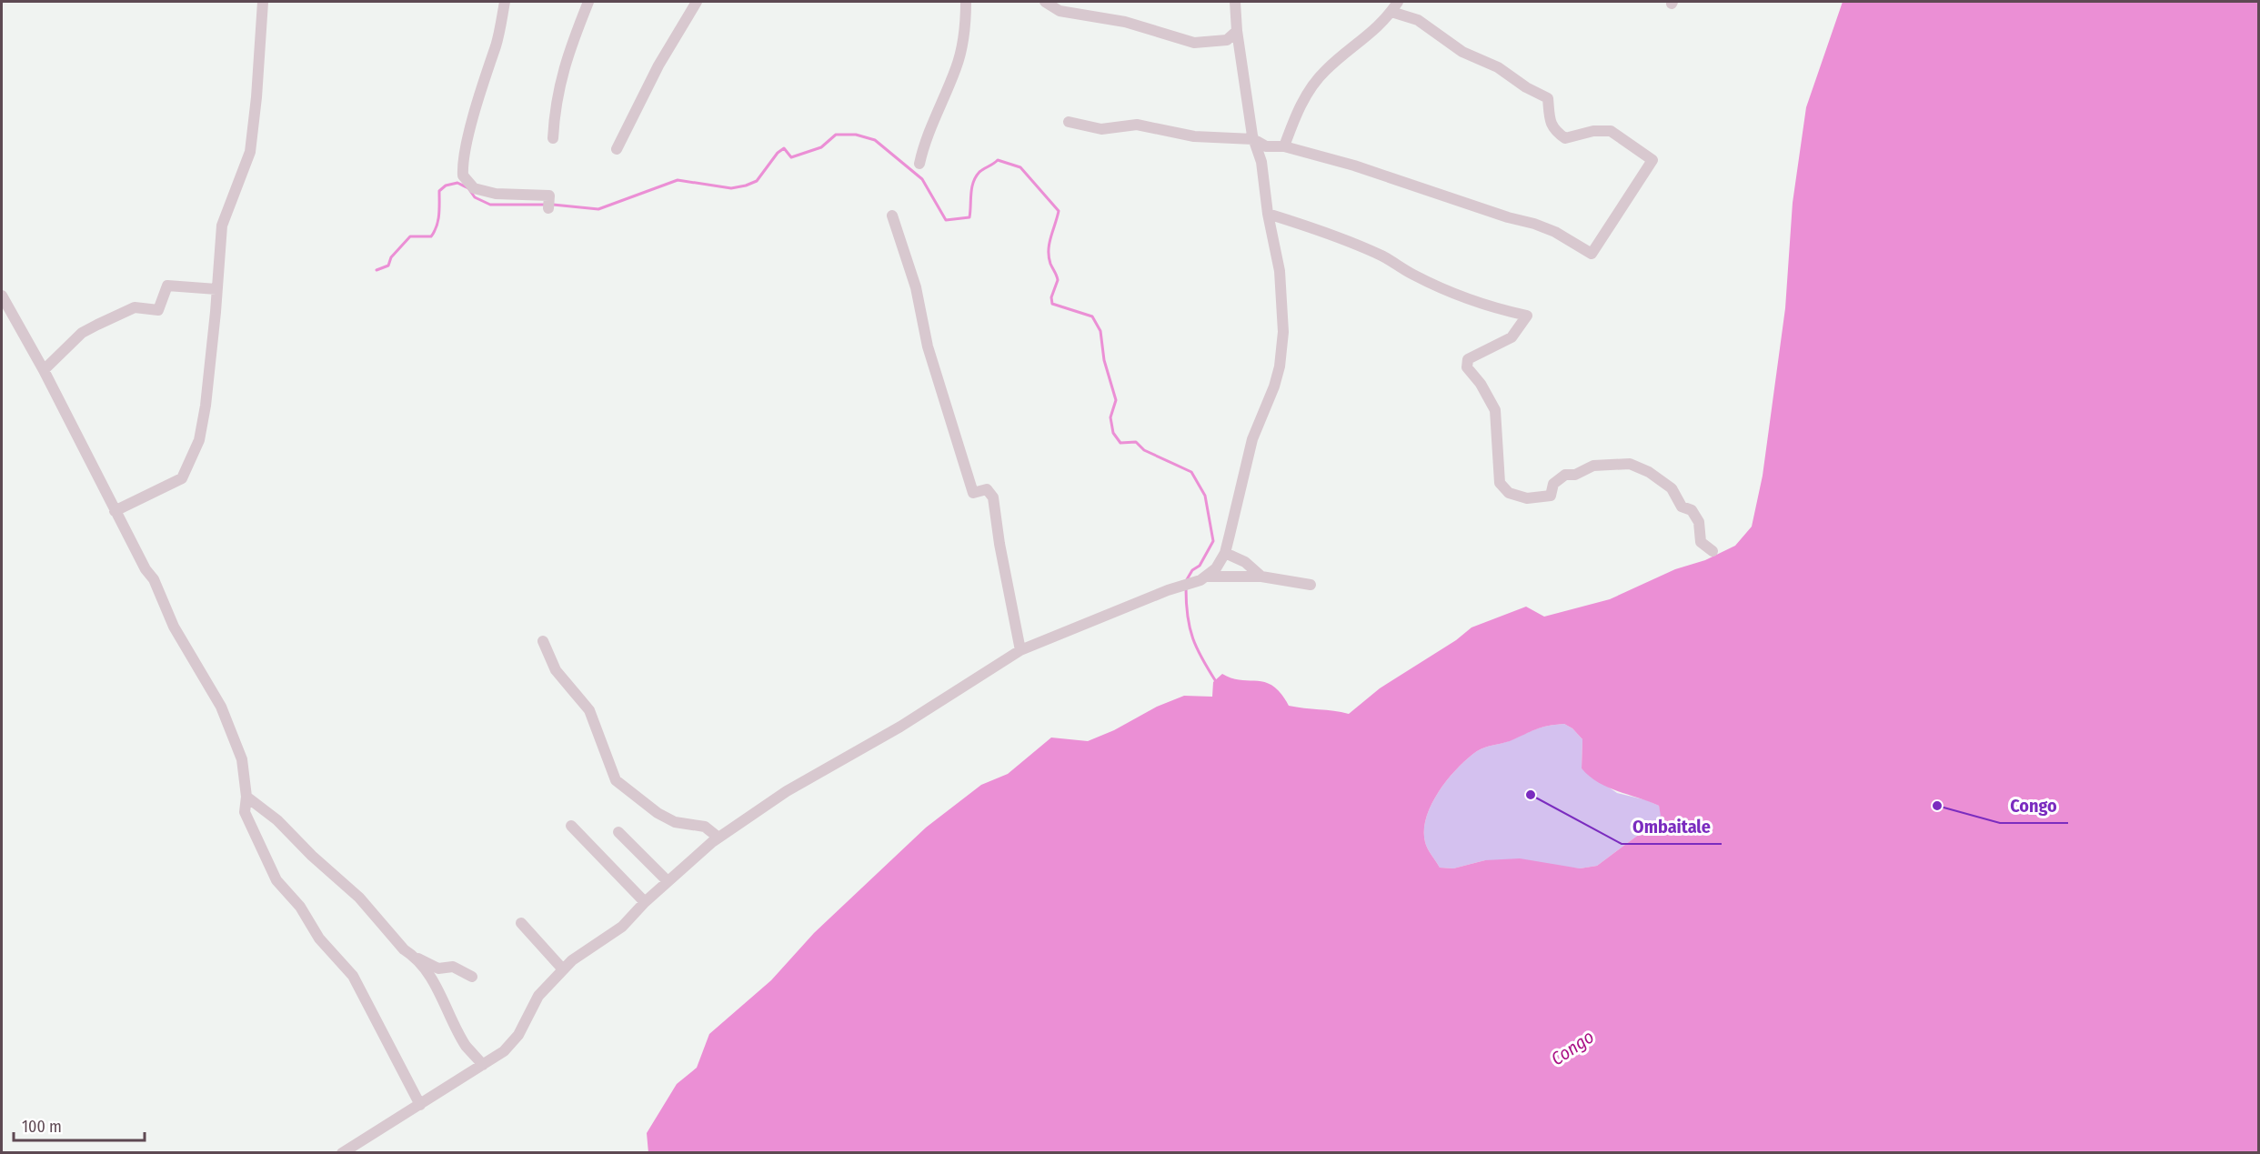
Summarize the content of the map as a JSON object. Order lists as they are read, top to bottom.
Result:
{
  "water": ["Congo"],
  "places": ["Ombaitale", "Congo"],
  "scale_bar": "100 m"
}
